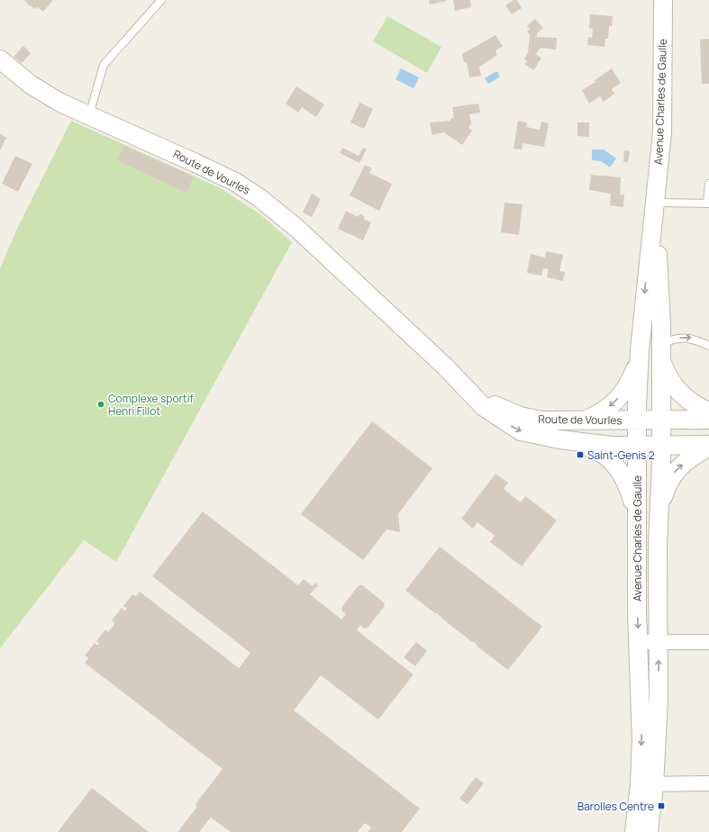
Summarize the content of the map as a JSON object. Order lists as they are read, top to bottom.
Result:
{
  "streets": {
    "street": ["Avenue Charles de Gaulle", "Route de Vourles"]
  },
  "crossings": [
    ["Avenue Charles de Gaulle", "Route de Vourles"]
  ],
  "places": {
    "other": ["Complexe sportif Henri Fillot"],
    "transit": ["Saint-Genis 2", "Barolles Centre"]
  }
}
